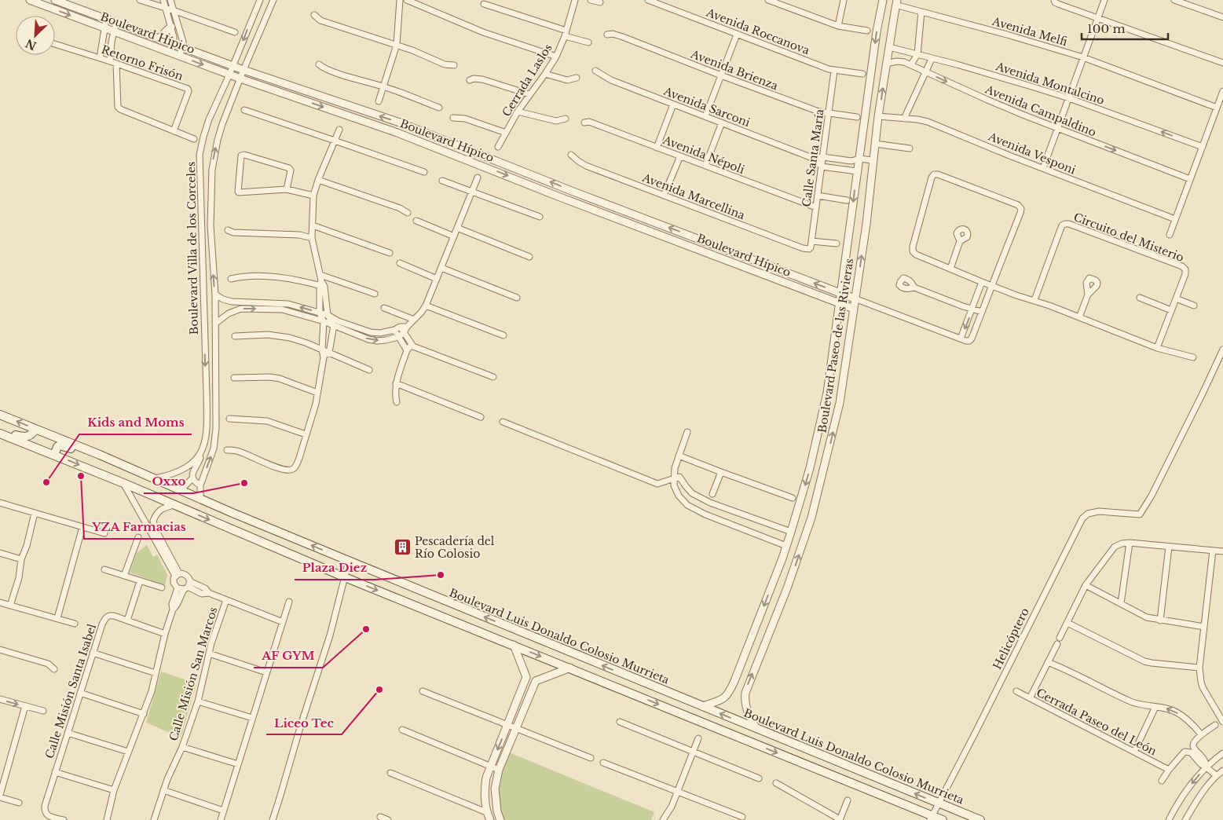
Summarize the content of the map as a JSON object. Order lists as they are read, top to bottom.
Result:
{
  "streets": {
    "main road": ["Boulevard Luis Donaldo Colosio Murrieta"],
    "street": [
      "Avenida Roccanova",
      "Avenida Melfi",
      "Boulevard Hípico",
      "Retorno Frisón",
      "Avenida Brienza",
      "Cerrada Laslos",
      "Avenida Montalcino",
      "Avenida Sarconi",
      "Avenida Campaldino",
      "Avenida Vesponi",
      "Avenida Népoli",
      "Calle Santa María",
      "Avenida Marcellina",
      "Circuito del Misterio",
      "Boulevard Villa de los Corceles",
      "Boulevard Paseo de las Rivieras",
      "Helicóptero",
      "Calle Misión San Marcos",
      "Calle Misión Santa Isabel",
      "Cerrada Paseo del León"
    ]
  },
  "crossings": [
    ["Avenida Roccanova", "Calle Santa María"],
    ["Avenida Melfi", "Boulevard Paseo de las Rivieras"],
    ["Boulevard Hípico", "Boulevard Villa de los Corceles"],
    ["Boulevard Hípico", "Boulevard Paseo de las Rivieras"],
    ["Avenida Brienza", "Calle Santa María"],
    ["Avenida Montalcino", "Boulevard Paseo de las Rivieras"],
    ["Avenida Sarconi", "Calle Santa María"],
    ["Avenida Sarconi", "Boulevard Paseo de las Rivieras"],
    ["Avenida Campaldino", "Boulevard Paseo de las Rivieras"],
    ["Avenida Vesponi", "Boulevard Paseo de las Rivieras"],
    ["Avenida Népoli", "Calle Santa María"],
    ["Calle Santa María", "Avenida Marcellina"],
    ["Boulevard Villa de los Corceles", "Boulevard Luis Donaldo Colosio Murrieta"],
    ["Boulevard Paseo de las Rivieras", "Boulevard Luis Donaldo Colosio Murrieta"],
    ["Boulevard Luis Donaldo Colosio Murrieta", "Helicóptero"]
  ],
  "one_way": ["Avenida Montalcino", "Avenida Campaldino"],
  "places": {
    "other": [
      "YZA Farmacias",
      "Kids and Moms",
      "Oxxo",
      "Plaza Diez",
      "AF GYM",
      "Liceo Tec"
    ],
    "building": ["Pescadería del Río Colosio"]
  },
  "scale_bar": "100 m",
  "north": "bottom left"
}
